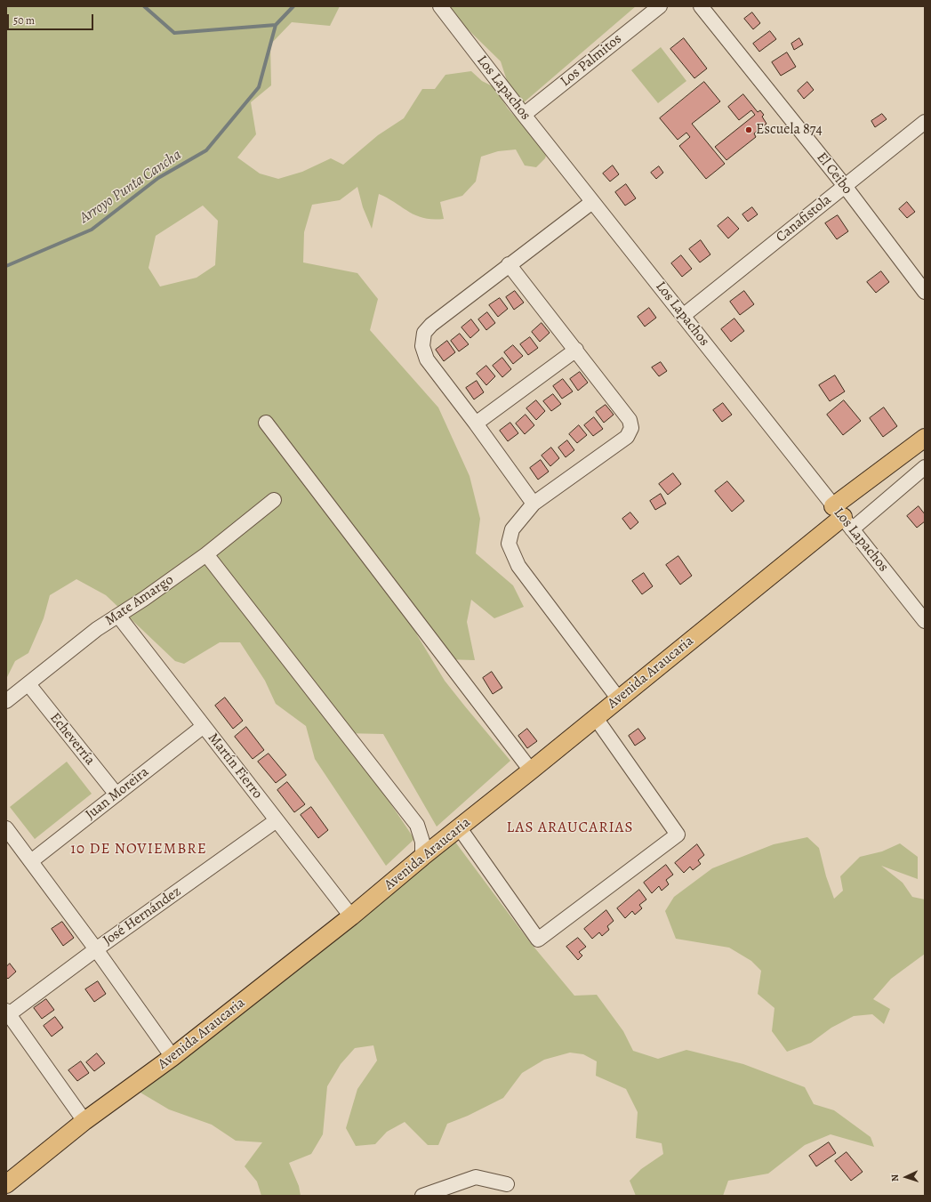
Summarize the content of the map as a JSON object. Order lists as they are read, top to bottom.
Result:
{
  "streets": {
    "main road": ["Avenida Araucaria"],
    "street": [
      "Los Palmitos",
      "Los Lapachos",
      "El Ceibo",
      "Canafistola",
      "Mate Amargo",
      "Echeverría",
      "Martín Fierro",
      "Juan Moreira",
      "José Hernández"
    ]
  },
  "crossings": [
    ["Los Palmitos", "Los Lapachos"],
    ["Los Lapachos", "Canafistola"],
    ["Los Lapachos", "Avenida Araucaria"],
    ["El Ceibo", "Canafistola"],
    ["Mate Amargo", "Echeverría"],
    ["Mate Amargo", "Martín Fierro"],
    ["Avenida Araucaria", "Martín Fierro"],
    ["Echeverría", "Juan Moreira"],
    ["Martín Fierro", "Juan Moreira"],
    ["Martín Fierro", "José Hernández"]
  ],
  "districts": ["LAS ARAUCARIAS", "10 DE NOVIEMBRE"],
  "water": ["Arroyo Punta Cancha"],
  "places": ["Escuela 874"],
  "scale_bar": "50 m",
  "north": "left"
}
